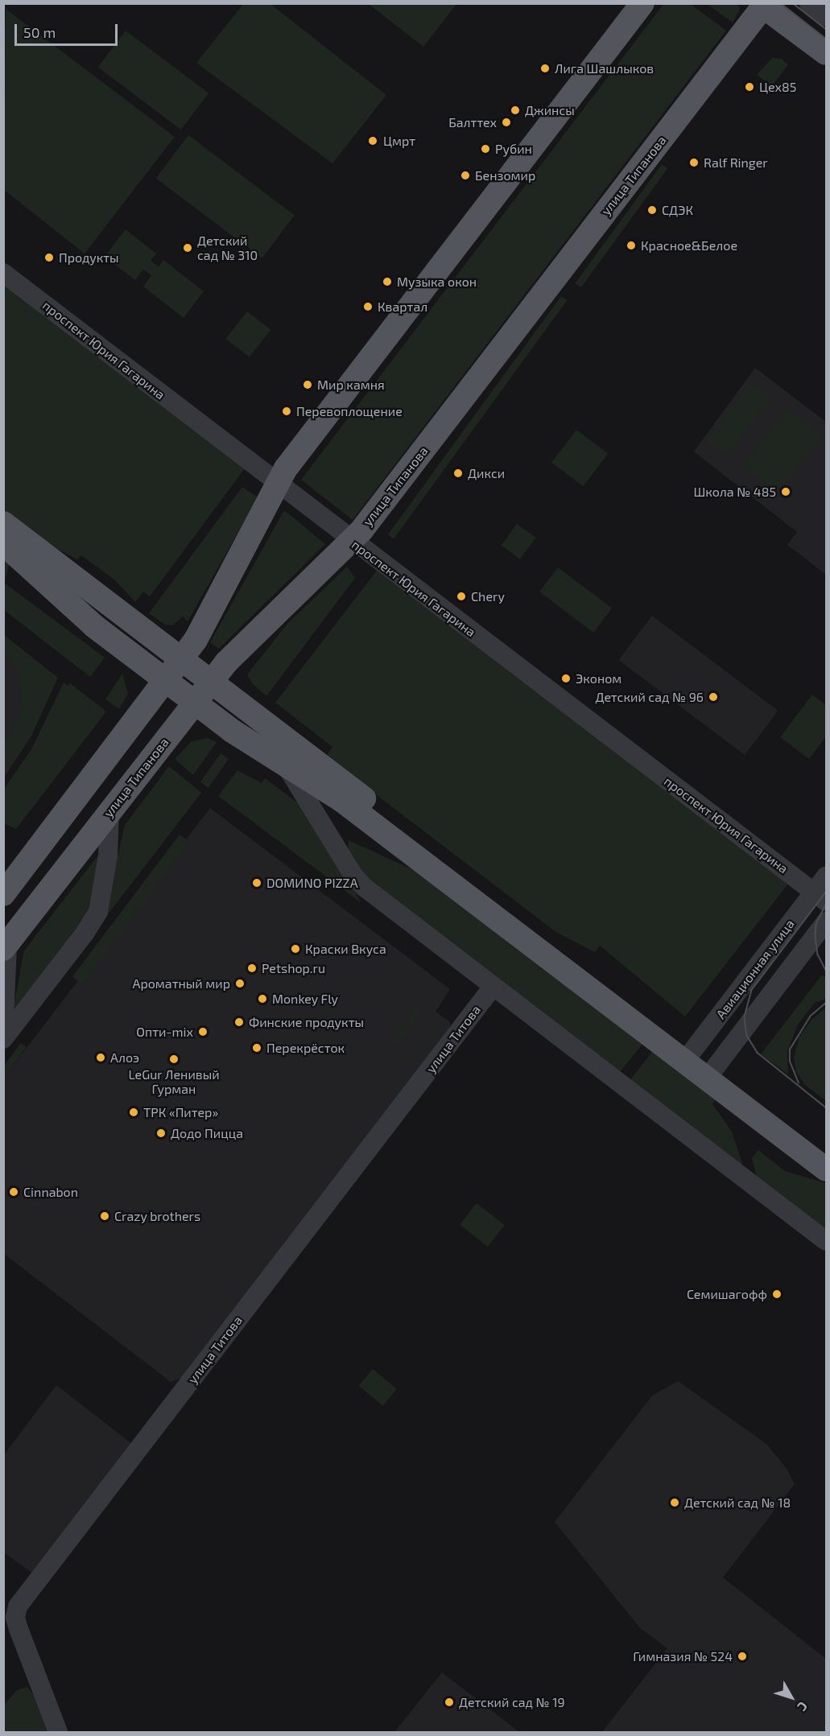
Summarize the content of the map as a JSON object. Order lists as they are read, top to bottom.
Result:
{
  "streets": {
    "main road": ["улица Типанова"],
    "street": ["проспект Юрия Гагарина", "Авиационная улица", "улица Титова"]
  },
  "crossings": [
    ["улица Типанова", "проспект Юрия Гагарина"],
    ["проспект Юрия Гагарина", "Авиационная улица"]
  ],
  "places": [
    "Лига Шашлыков",
    "Цех85",
    "Джинсы",
    "Балттех",
    "Цмрт",
    "Рубин",
    "Ralf Ringer",
    "Бензомир",
    "СДЭК",
    "Красное&Белое",
    "Детский сад № 310",
    "Продукты",
    "Музыка окон",
    "Квартал",
    "Мир камня",
    "Перевоплощение",
    "Дикси",
    "Школа № 485",
    "Chery",
    "Эконом",
    "Детский сад № 96",
    "DOMИNO PIZZA",
    "Краски Вкуса",
    "Petshop.ru",
    "Ароматный мир",
    "Monkey Fly",
    "Финские продукты",
    "Опти-mix",
    "Перекрёсток",
    "Алоэ",
    "LeGur Ленивый Гурман",
    "ТРК «Питер»",
    "Додо Пицца",
    "Cinnabon",
    "Crazy brothers",
    "Семишагофф",
    "Детский сад № 18",
    "Гимназия № 524",
    "Детский сад № 19"
  ],
  "scale_bar": "50 m",
  "north": "bottom right"
}
